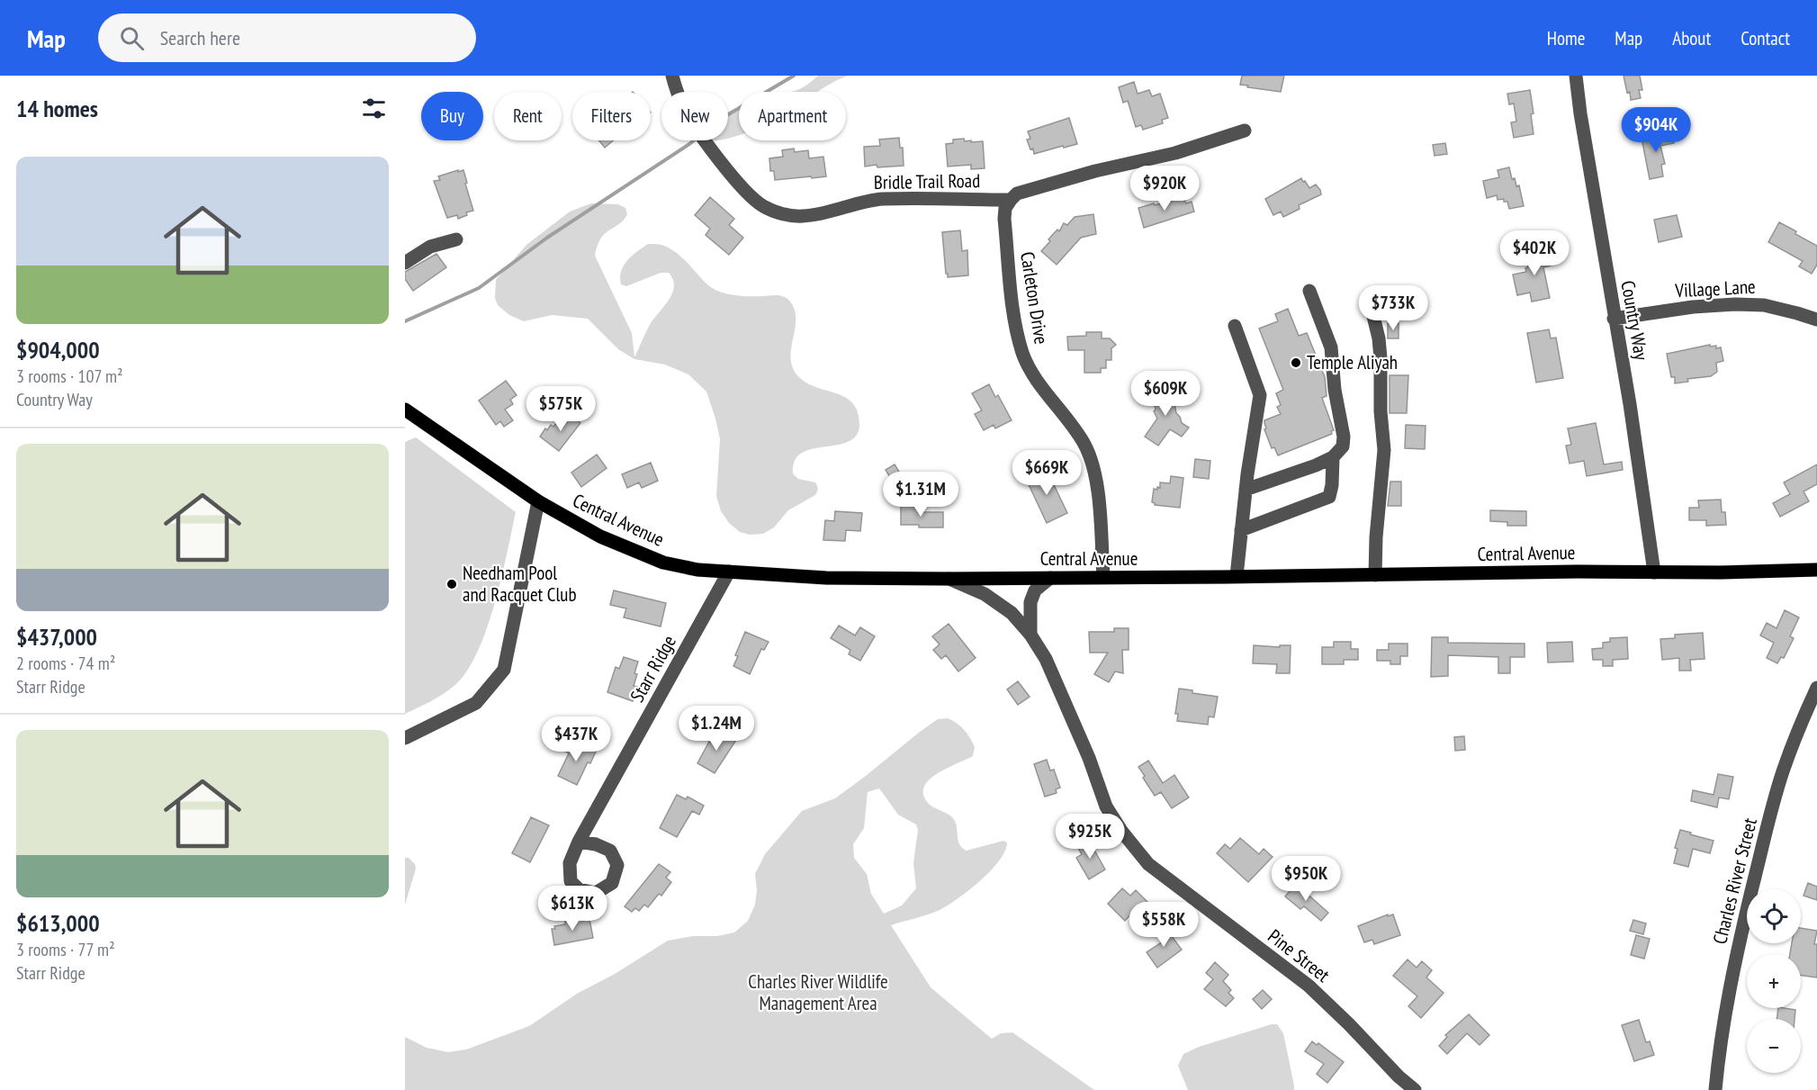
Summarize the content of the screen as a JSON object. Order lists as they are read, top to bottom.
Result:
{
  "streets": {
    "main road": ["Central Avenue"],
    "street": [
      "Bridle Trail Road",
      "Village Lane",
      "Carleton Drive",
      "Country Way",
      "Starr Ridge",
      "Charles River Street",
      "Pine Street"
    ]
  },
  "crossings": [
    ["Bridle Trail Road", "Carleton Drive"],
    ["Village Lane", "Country Way"],
    ["Carleton Drive", "Central Avenue"],
    ["Country Way", "Central Avenue"],
    ["Central Avenue", "Starr Ridge"],
    ["Central Avenue", "Pine Street"]
  ],
  "parks": ["Charles River Wildlife Management Area"],
  "places": ["Temple Aliyah", "Needham Pool and Racquet Club"],
  "page": {
    "header": "Map",
    "search": "Search here",
    "nav": [
      "Home",
      "Map",
      "About",
      "Contact"
    ],
    "heading": "14 homes",
    "chip": [
      "Buy",
      "Rent",
      "Filters",
      "New",
      "Apartment"
    ],
    "price": [
      "$904K",
      "$920K",
      "$402K",
      "$733K",
      "$609K",
      "$575K",
      "$669K",
      "$1.31M",
      "$1.24M",
      "$437K",
      "$925K",
      "$950K",
      "$613K",
      "$558K"
    ],
    "list": [
      {
        "name": "$904,000",
        "note": "3 rooms · 107 m² · Country Way"
      },
      {
        "name": "$437,000",
        "note": "2 rooms · 74 m² · Starr Ridge"
      },
      {
        "name": "$613,000",
        "note": "3 rooms · 77 m² · Starr Ridge"
      }
    ],
    "map_buttons": ["+", "−"]
  }
}
